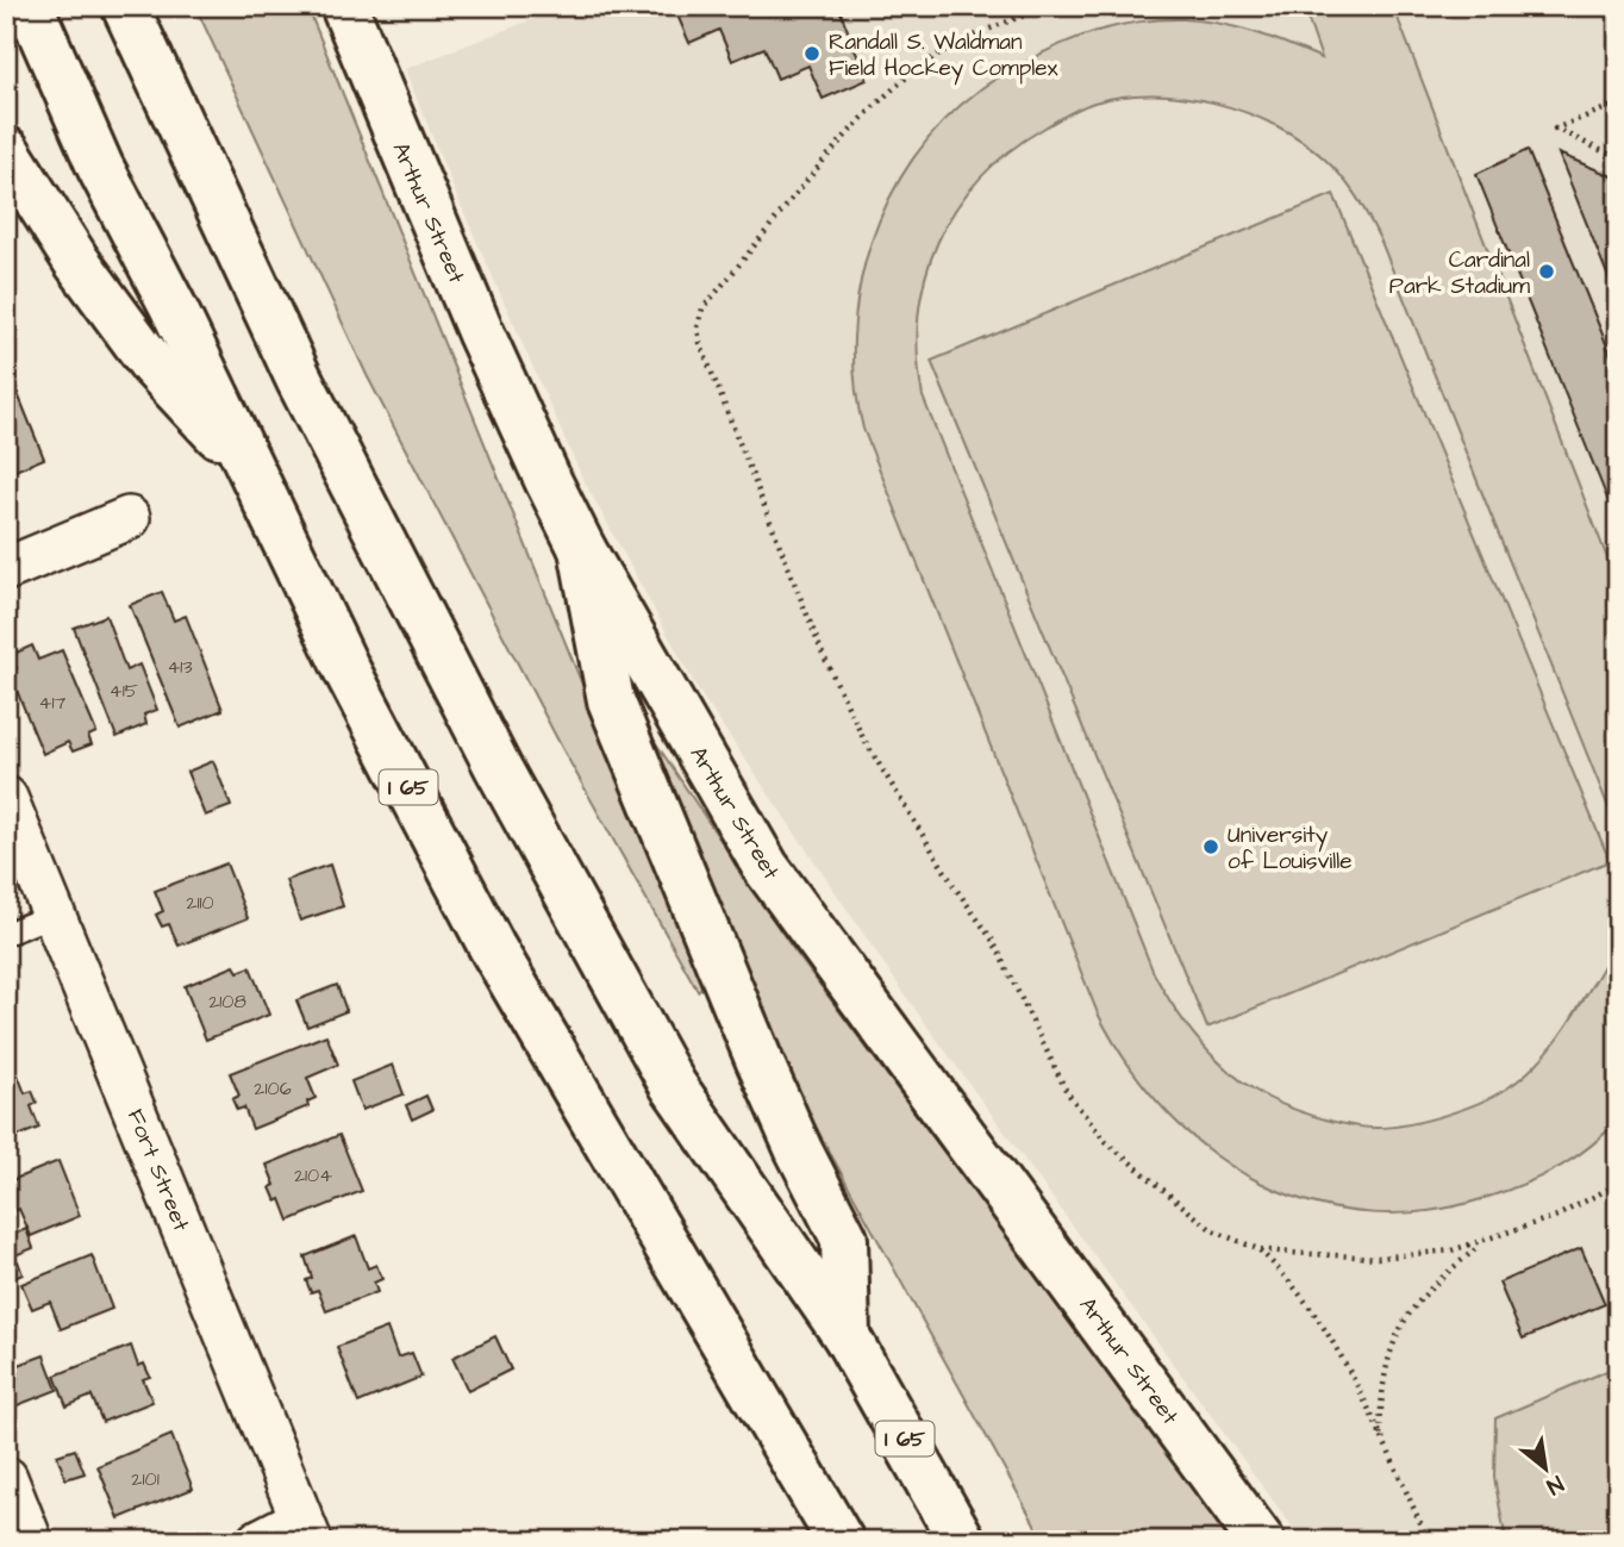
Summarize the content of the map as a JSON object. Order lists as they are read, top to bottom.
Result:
{
  "streets": {
    "main road": ["Arthur Street", "I 65"],
    "street": ["Fort Street"]
  },
  "places": ["Randall S. Waldman Field Hockey Complex", "Cardinal Park Stadium", "University of Louisville"],
  "house_numbers": [
    "413",
    "415",
    "417",
    "2110",
    "2108",
    "2106",
    "2104",
    "2101"
  ],
  "north": "bottom right"
}
